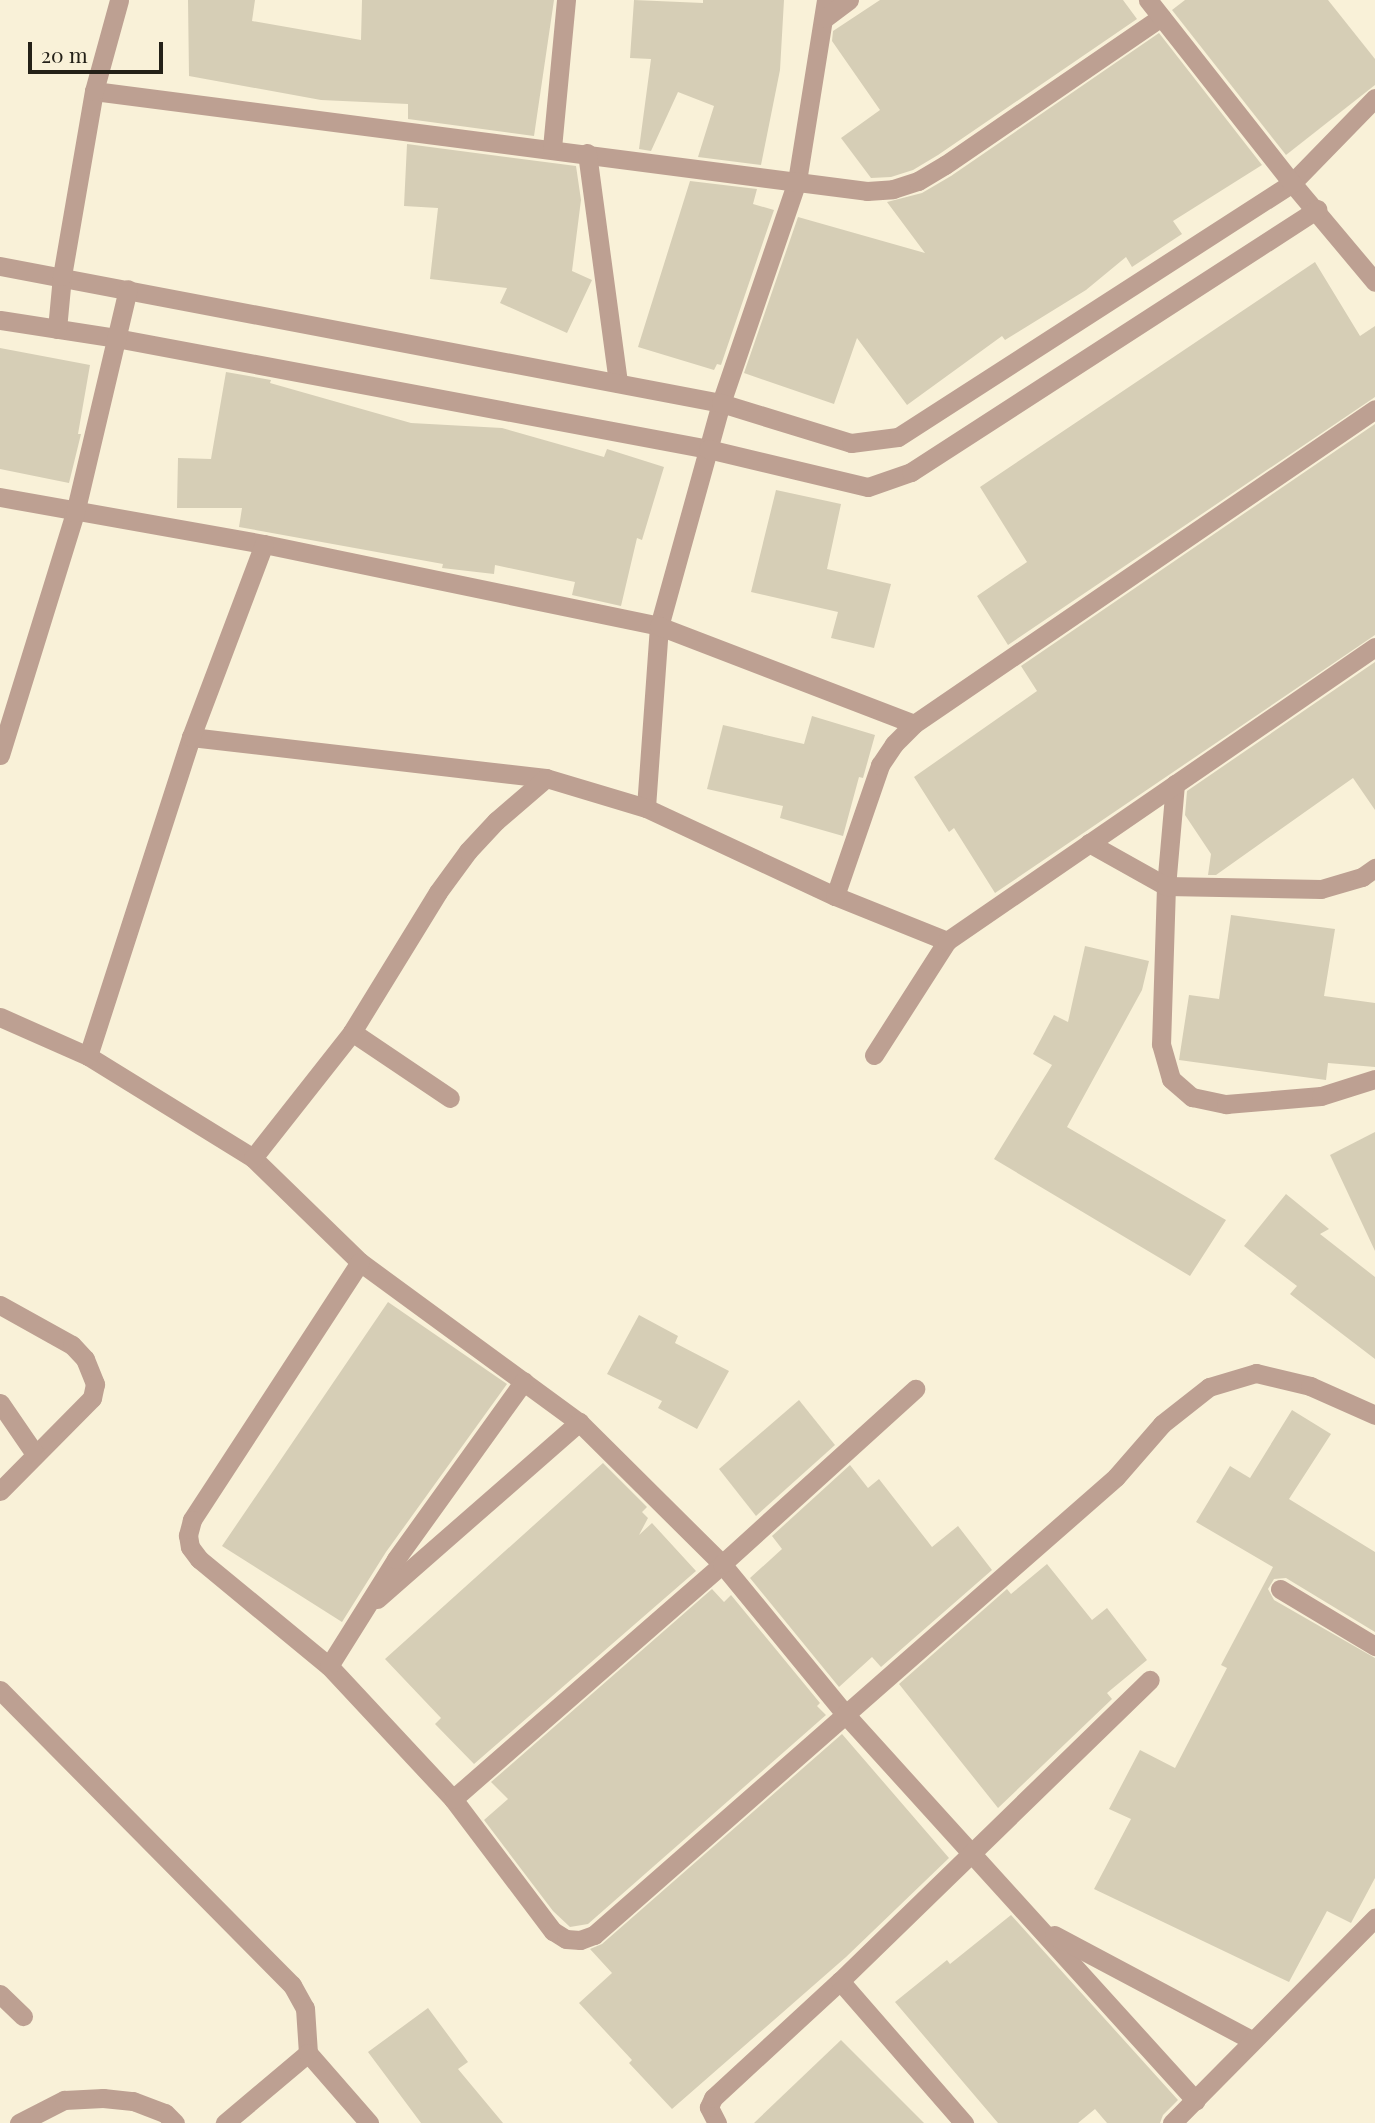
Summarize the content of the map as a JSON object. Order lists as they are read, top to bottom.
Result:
{
  "scale_bar": "20 m"
}
